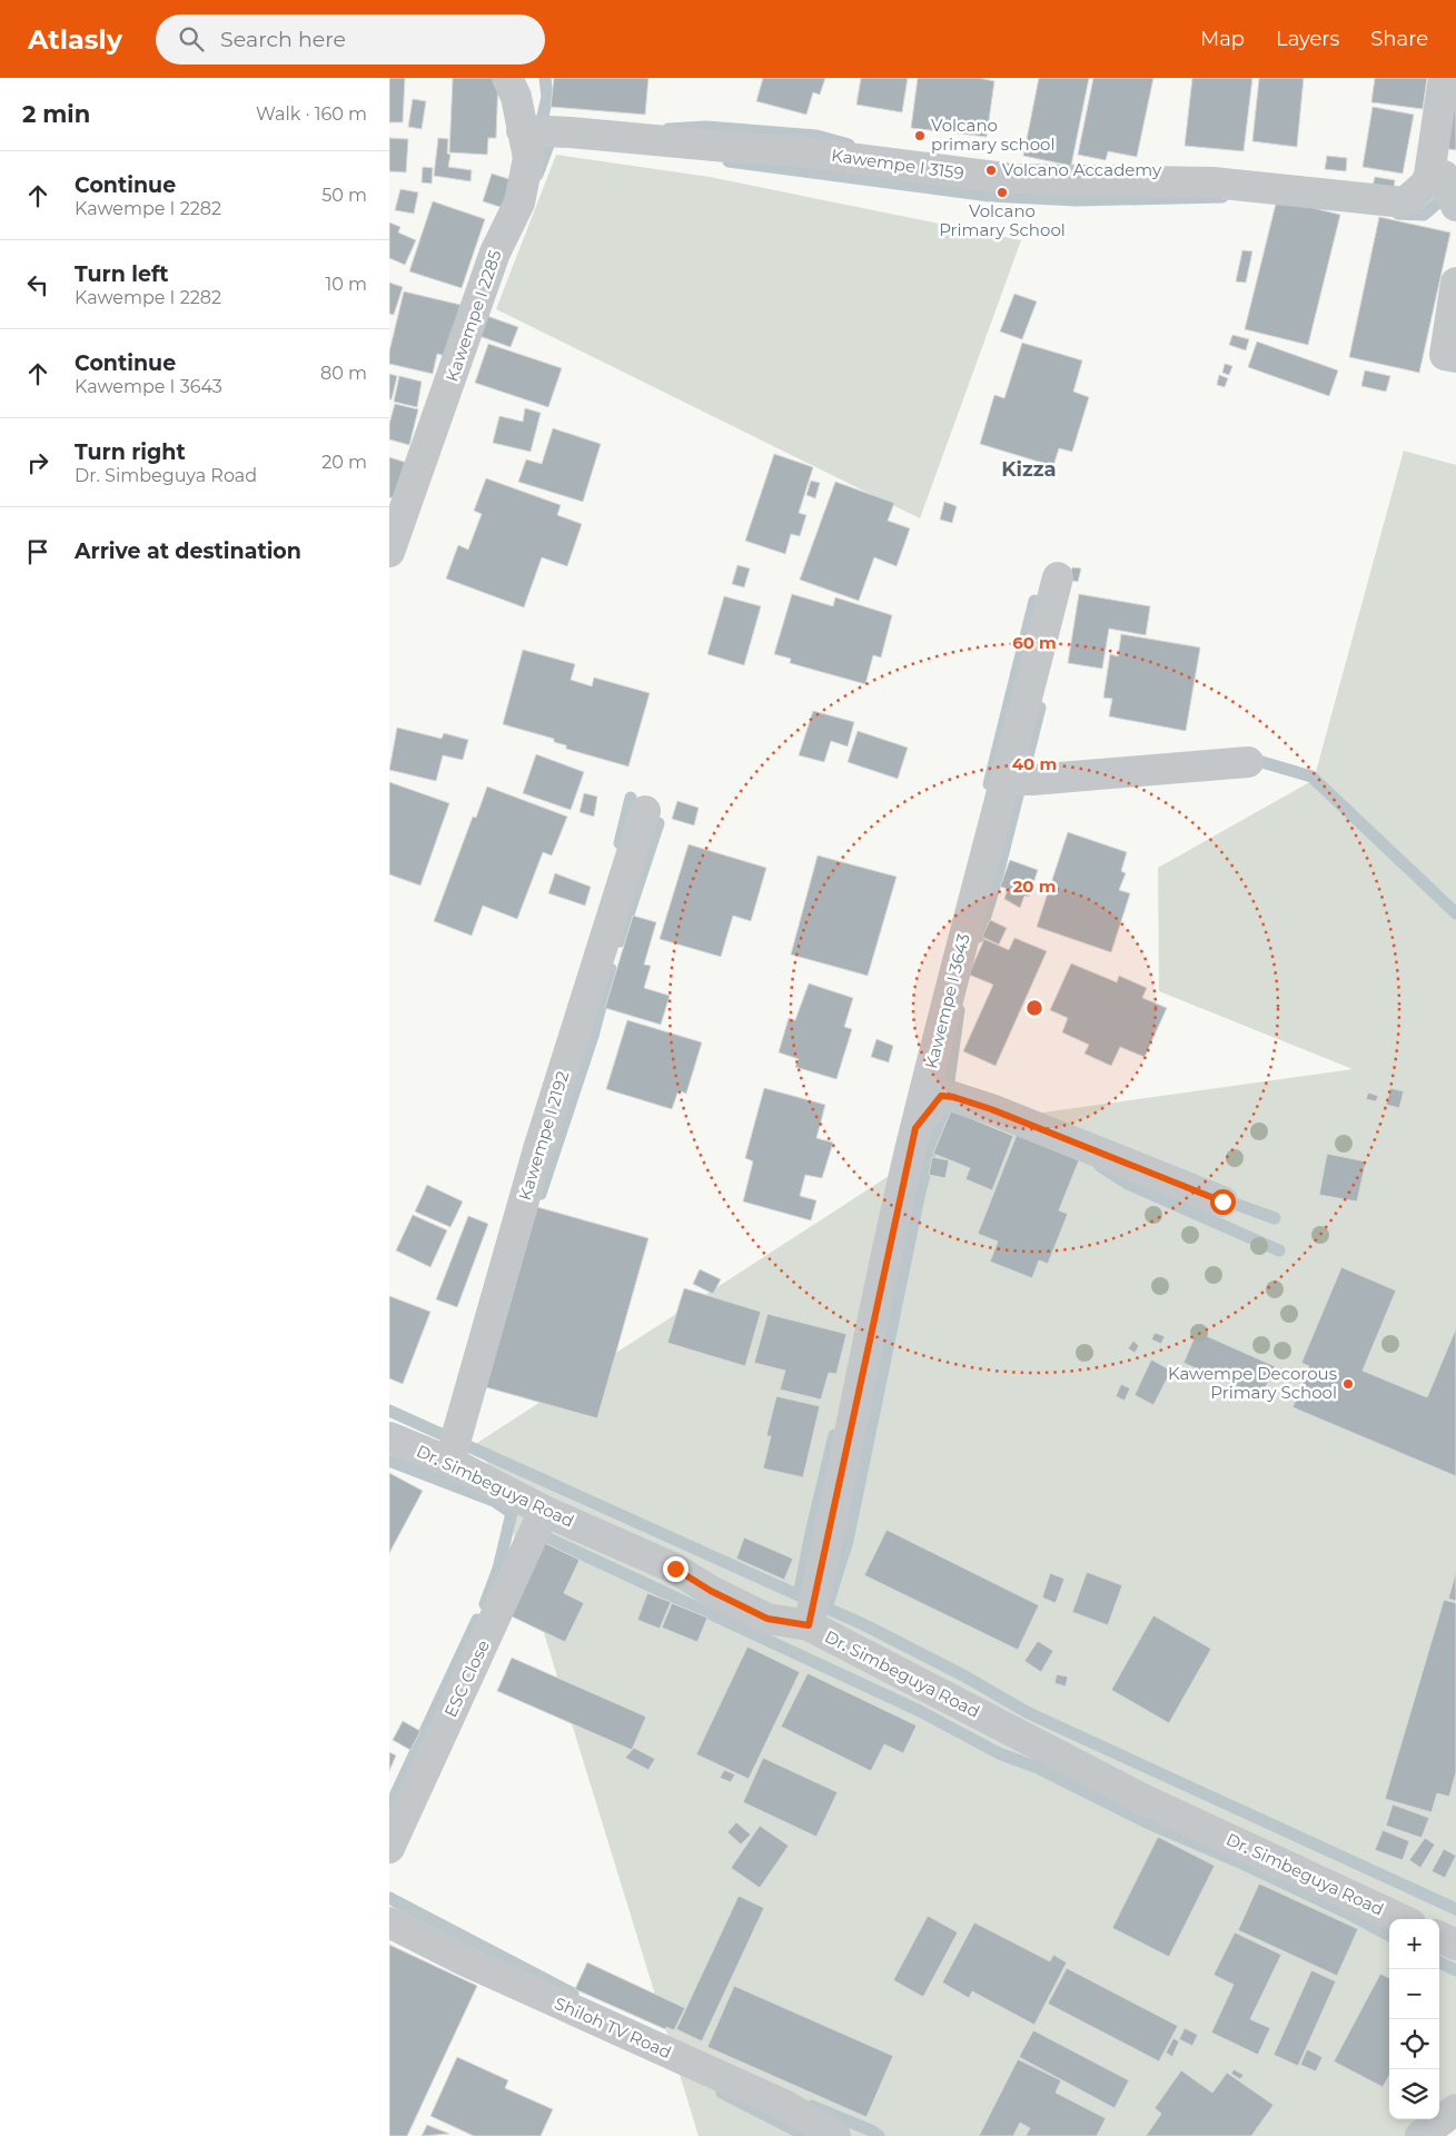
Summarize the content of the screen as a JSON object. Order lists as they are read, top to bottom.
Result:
{
  "streets": {
    "street": [
      "Kawempe I 3159",
      "Kawempe I 2285",
      "Kawempe I 3643",
      "Kawempe I 2192",
      "Dr. Simbeguya Road",
      "ESC Close",
      "Shiloh TV Road"
    ]
  },
  "crossings": [
    ["Kawempe I 3159", "Kawempe I 2285"],
    ["Kawempe I 3643", "Dr. Simbeguya Road"],
    ["Kawempe I 2192", "Dr. Simbeguya Road"],
    ["Dr. Simbeguya Road", "ESC Close"]
  ],
  "districts": ["Kizza"],
  "places": [
    "Volcano primary school",
    "Volcano Accademy",
    "Volcano Primary School",
    "Kawempe Decorous Primary School"
  ],
  "page": {
    "header": "Atlasly",
    "search": "Search here",
    "nav": ["Map", "Layers", "Share"],
    "heading": ["2 min", "Walk · 160 m"],
    "list": [
      ["Continue", "Kawempe I 2282", "50 m"],
      ["Turn left", "Kawempe I 2282", "10 m"],
      ["Continue", "Kawempe I 3643", "80 m"],
      ["Turn right", "Dr. Simbeguya Road", "20 m"],
      "Arrive at destination"
    ],
    "map_buttons": ["+", "−"]
  },
  "rings": ["60 m", "40 m", "20 m"]
}
